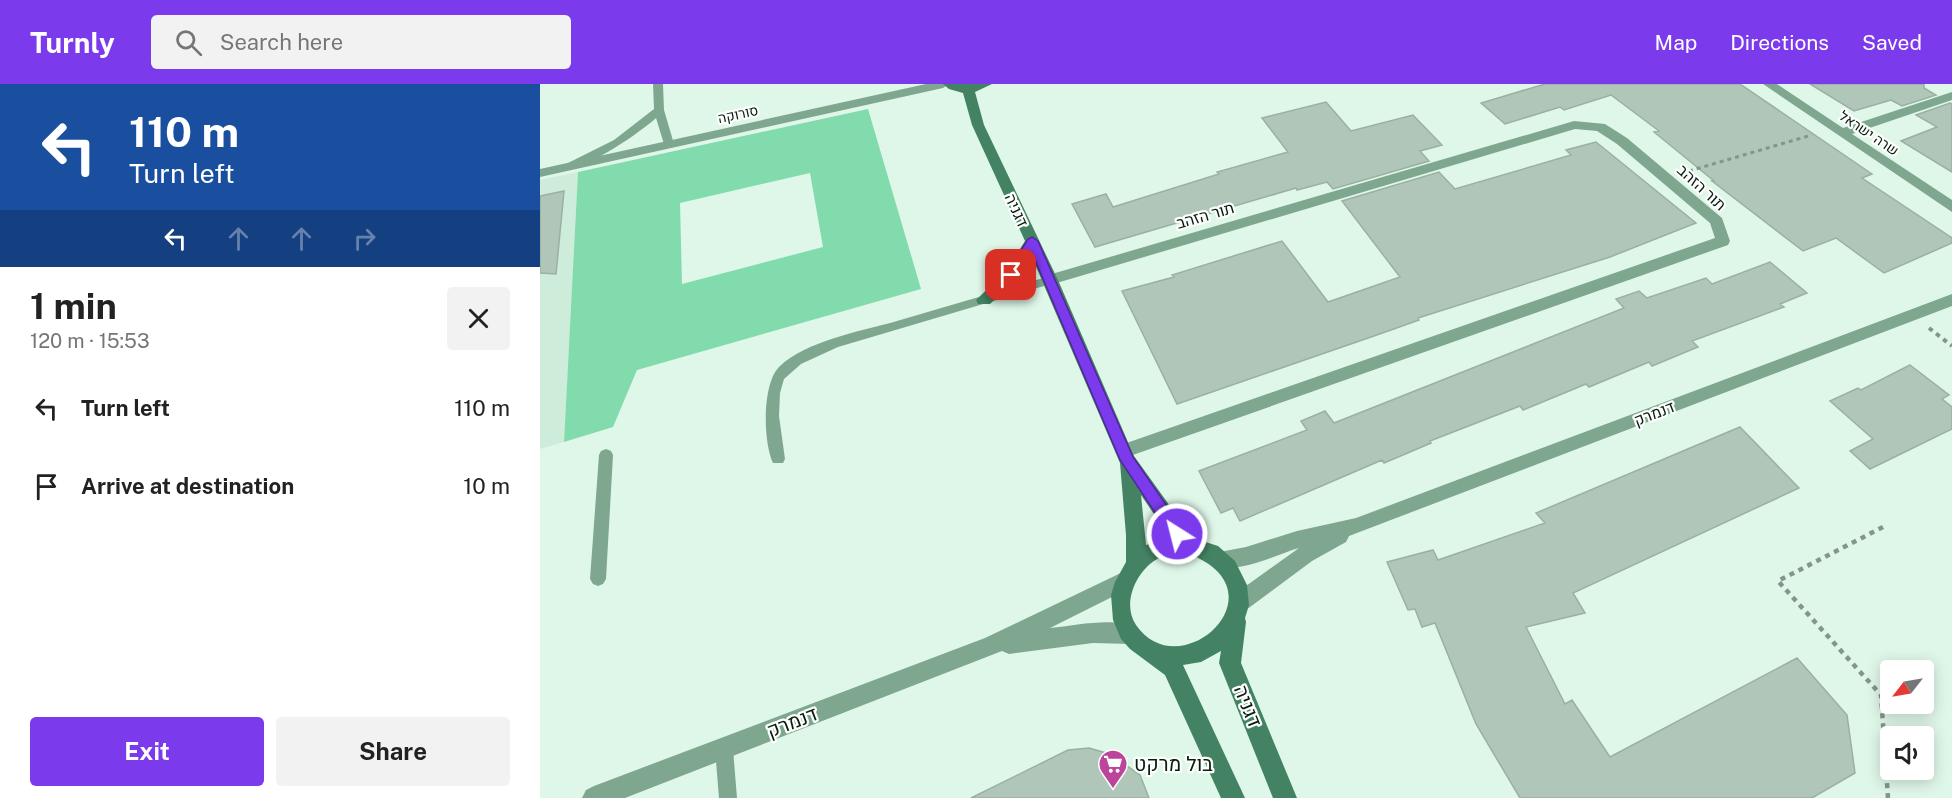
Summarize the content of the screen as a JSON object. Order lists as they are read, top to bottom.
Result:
{
  "streets": {
    "street": [
      "סורוקה",
      "שרה ישראל",
      "תור הזהב",
      "דגניה",
      "דנמרק"
    ]
  },
  "crossings": [
    ["תור הזהב", "דגניה"],
    ["דגניה", "דנמרק"]
  ],
  "places": {
    "supermarket": ["בול מרקט"]
  },
  "north": "bottom left",
  "page": {
    "header": "Turnly",
    "search": "Search here",
    "nav": ["Map", "Directions", "Saved"],
    "turn": ["110 m", "Turn left"],
    "heading": ["1 min", "120 m · 15:53"],
    "list": [
      {
        "name": "Turn left",
        "value": "110 m"
      },
      {
        "name": "Arrive at destination",
        "value": "10 m"
      }
    ],
    "buttons": ["Exit", "Share"]
  }
}
